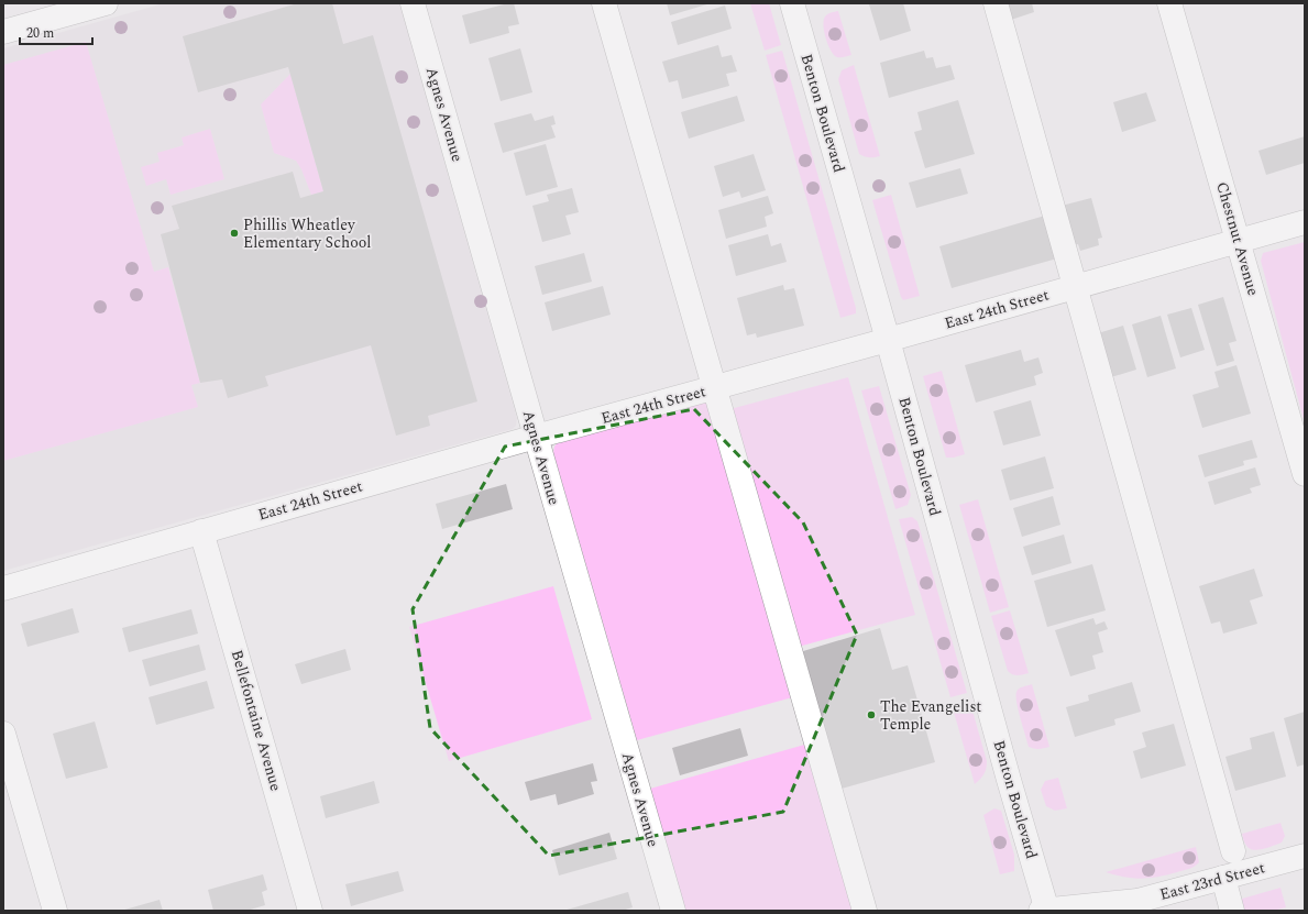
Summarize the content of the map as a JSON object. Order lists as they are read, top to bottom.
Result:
{
  "streets": {
    "street": [
      "Benton Boulevard",
      "Agnes Avenue",
      "Chestnut Avenue",
      "East 24th Street",
      "Bellefontaine Avenue",
      "East 23rd Street"
    ]
  },
  "crossings": [
    ["Benton Boulevard", "East 24th Street"],
    ["Benton Boulevard", "East 23rd Street"],
    ["Agnes Avenue", "East 24th Street"],
    ["Chestnut Avenue", "East 24th Street"],
    ["East 24th Street", "Bellefontaine Avenue"]
  ],
  "places": ["Phillis Wheatley Elementary School", "The Evangelist Temple"],
  "scale_bar": "20 m"
}
